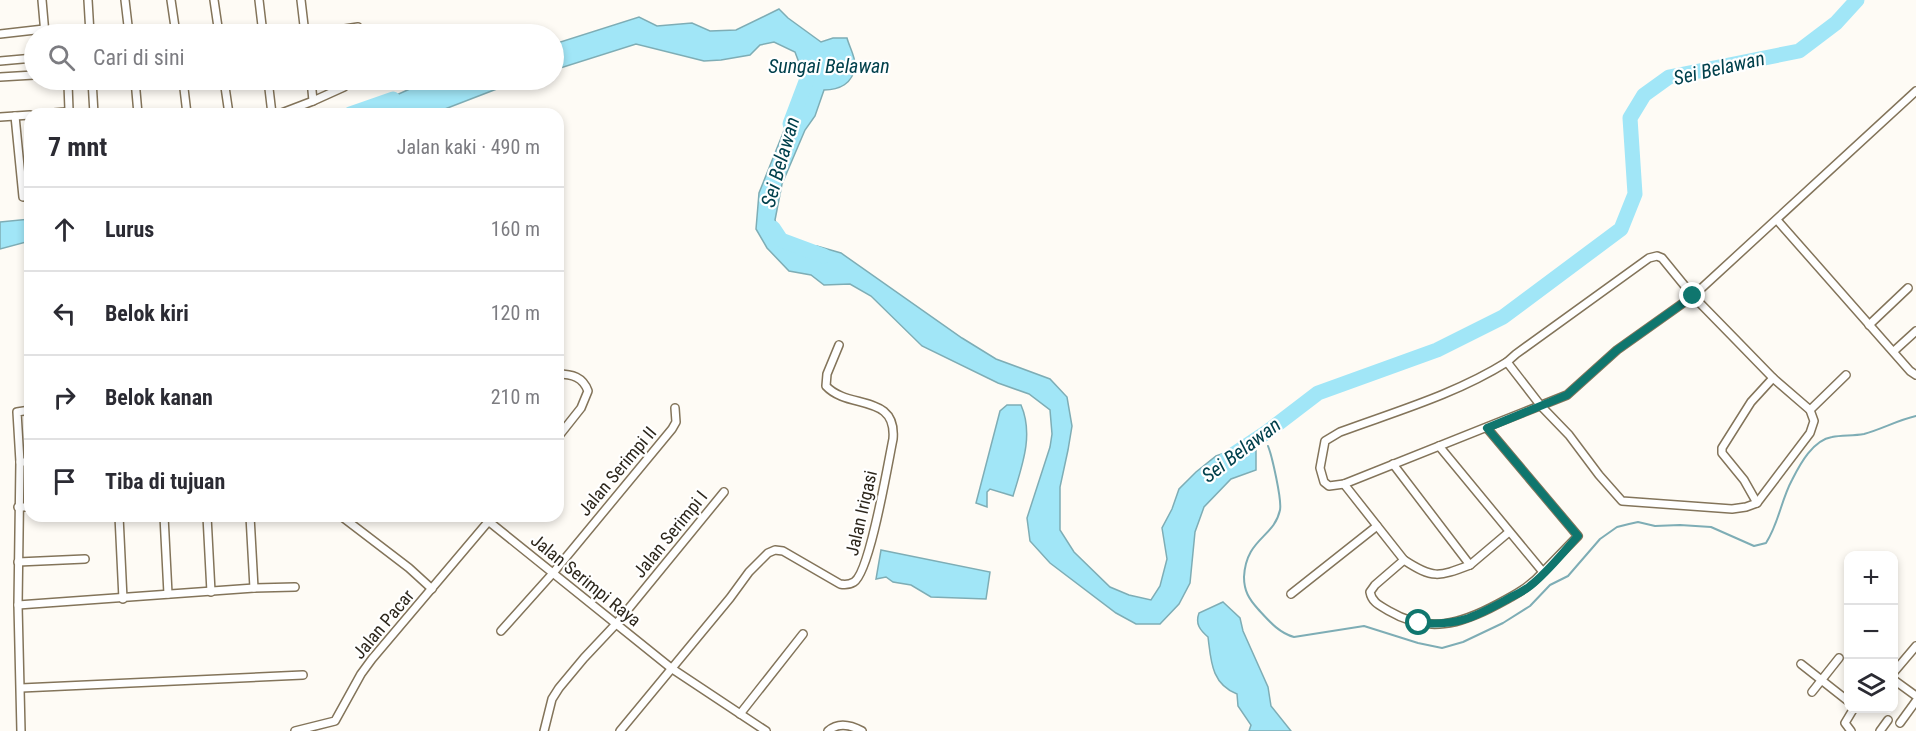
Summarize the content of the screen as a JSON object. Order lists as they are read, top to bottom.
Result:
{
  "streets": {
    "street": [
      "Jalan Serimpi II",
      "Jalan Irigasi",
      "Jalan Serimpi I",
      "Jalan Serimpi Raya",
      "Jalan Pacar"
    ]
  },
  "crossings": [
    ["Jalan Serimpi II", "Jalan Serimpi Raya"],
    ["Jalan Irigasi", "Jalan Serimpi Raya"],
    ["Jalan Serimpi I", "Jalan Serimpi Raya"]
  ],
  "water": ["Sungai Belawan", "Sei Belawan"],
  "page": {
    "search": "Cari di sini",
    "heading": ["7 mnt", "Jalan kaki · 490 m"],
    "list": [
      ["Lurus", "160 m"],
      ["Belok kiri", "120 m"],
      ["Belok kanan", "210 m"],
      "Tiba di tujuan"
    ],
    "map_buttons": ["+", "−"]
  }
}
